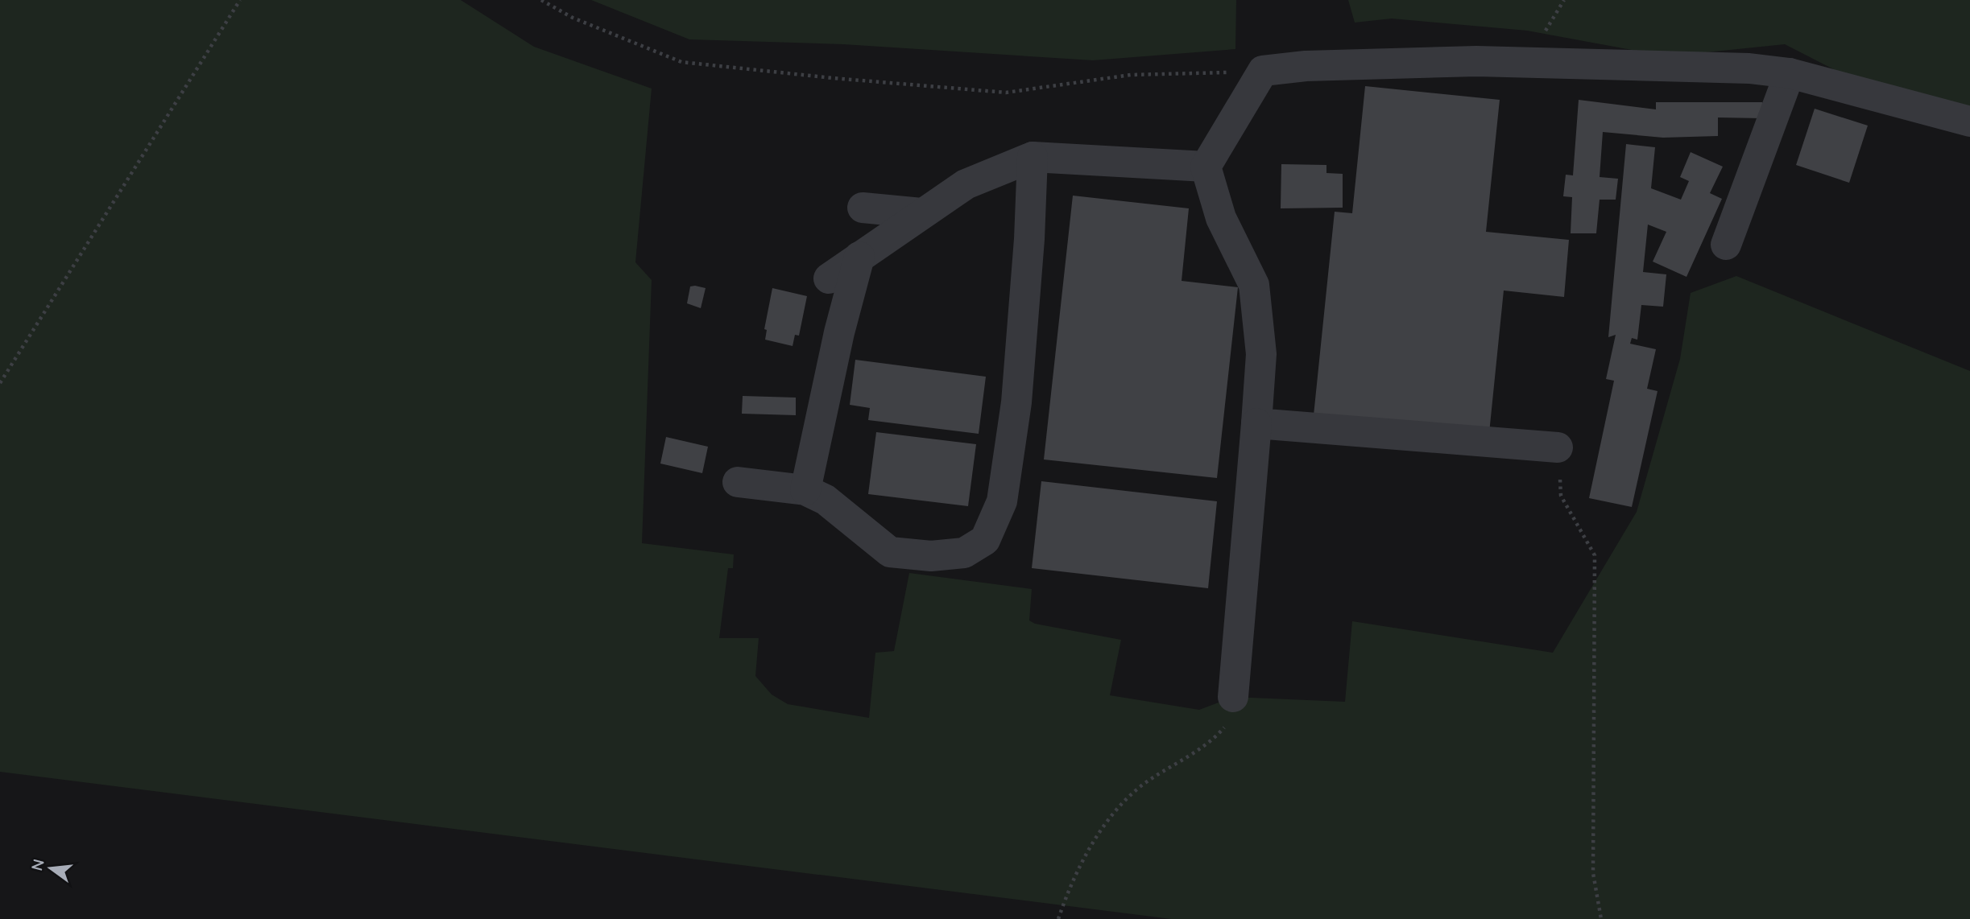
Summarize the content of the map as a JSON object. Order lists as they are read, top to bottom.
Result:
{
  "north": "left"
}
